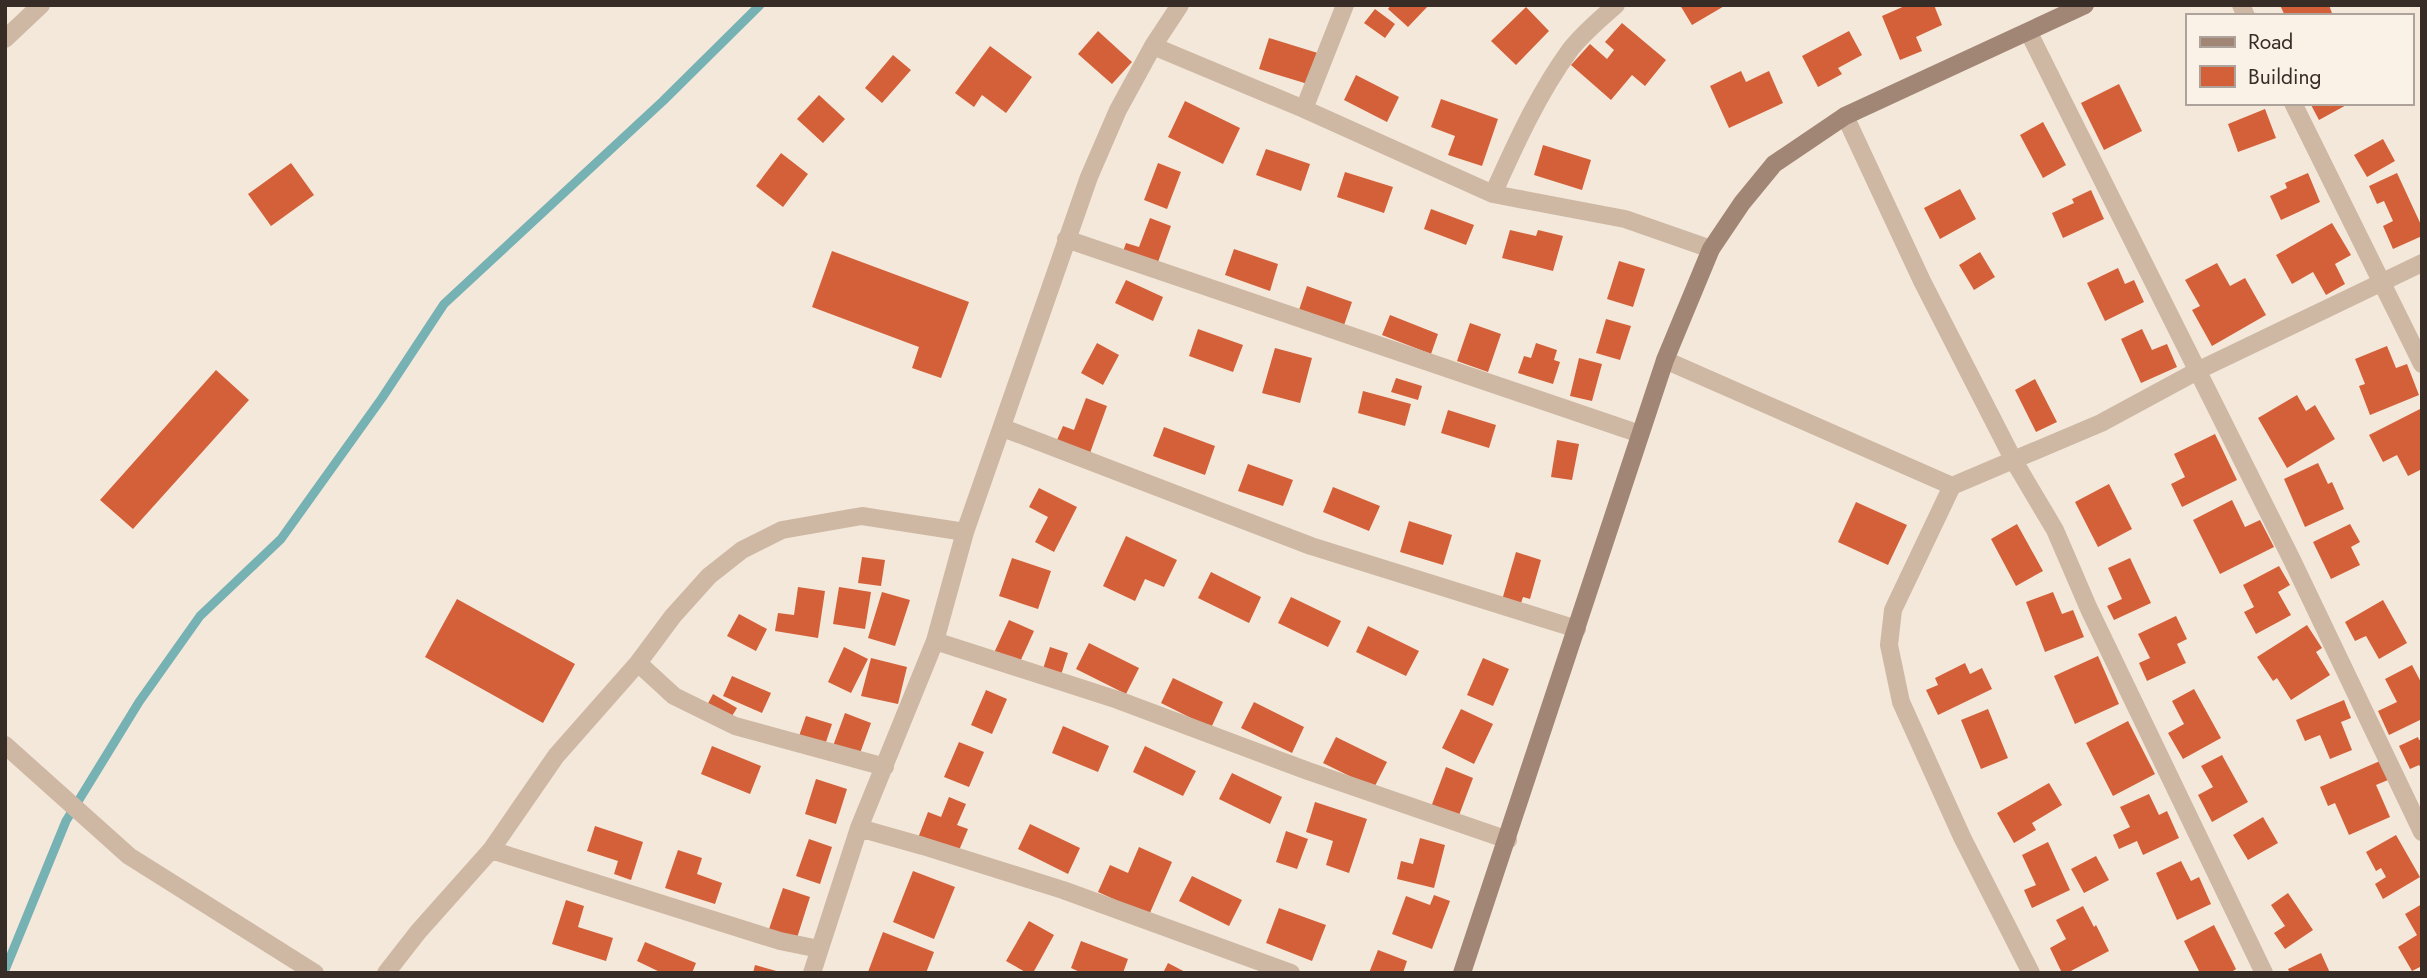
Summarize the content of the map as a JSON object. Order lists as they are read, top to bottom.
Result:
{
  "legend": ["Road", "Building"]
}
